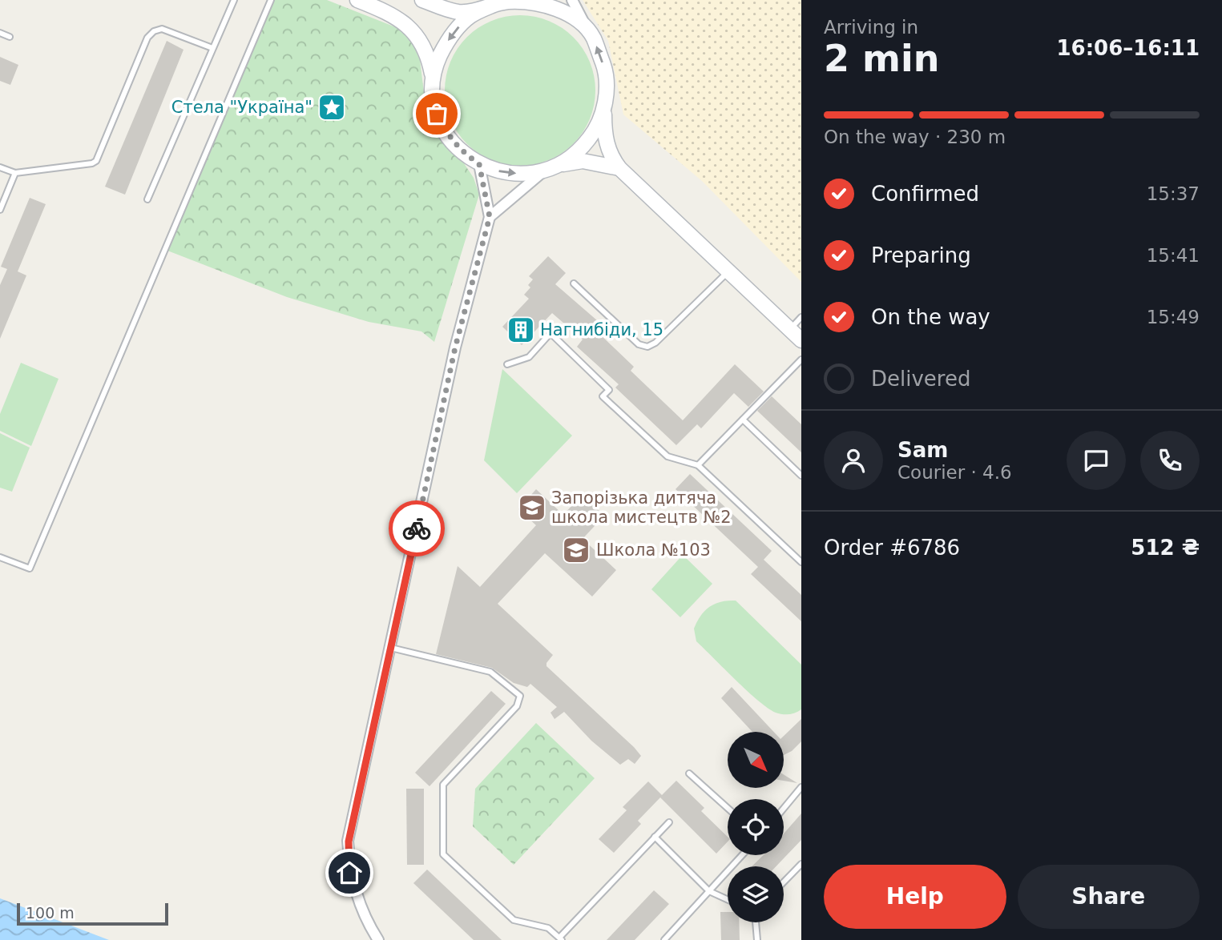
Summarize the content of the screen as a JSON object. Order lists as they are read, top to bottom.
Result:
{
  "places": {
    "place": ["Стела \"Україна\""],
    "building": ["Нагнибіди, 15"],
    "school or university": ["Запорізька дитяча школа мистецтв №2", "Школа №103"]
  },
  "scale_bar": "100 m",
  "north": "bottom right",
  "page": {
    "heading": ["2 min", "Arriving in", "16:06–16:11"],
    "panel": [
      "Sam",
      "Courier · 4.6",
      "Order #6786",
      "512 ₴"
    ],
    "bar": "On the way · 230 m",
    "list": [
      ["Confirmed", "15:37"],
      ["Preparing", "15:41"],
      ["On the way", "15:49"],
      "Delivered"
    ],
    "buttons": ["Help", "Share"],
    "scale": "100 m"
  }
}
